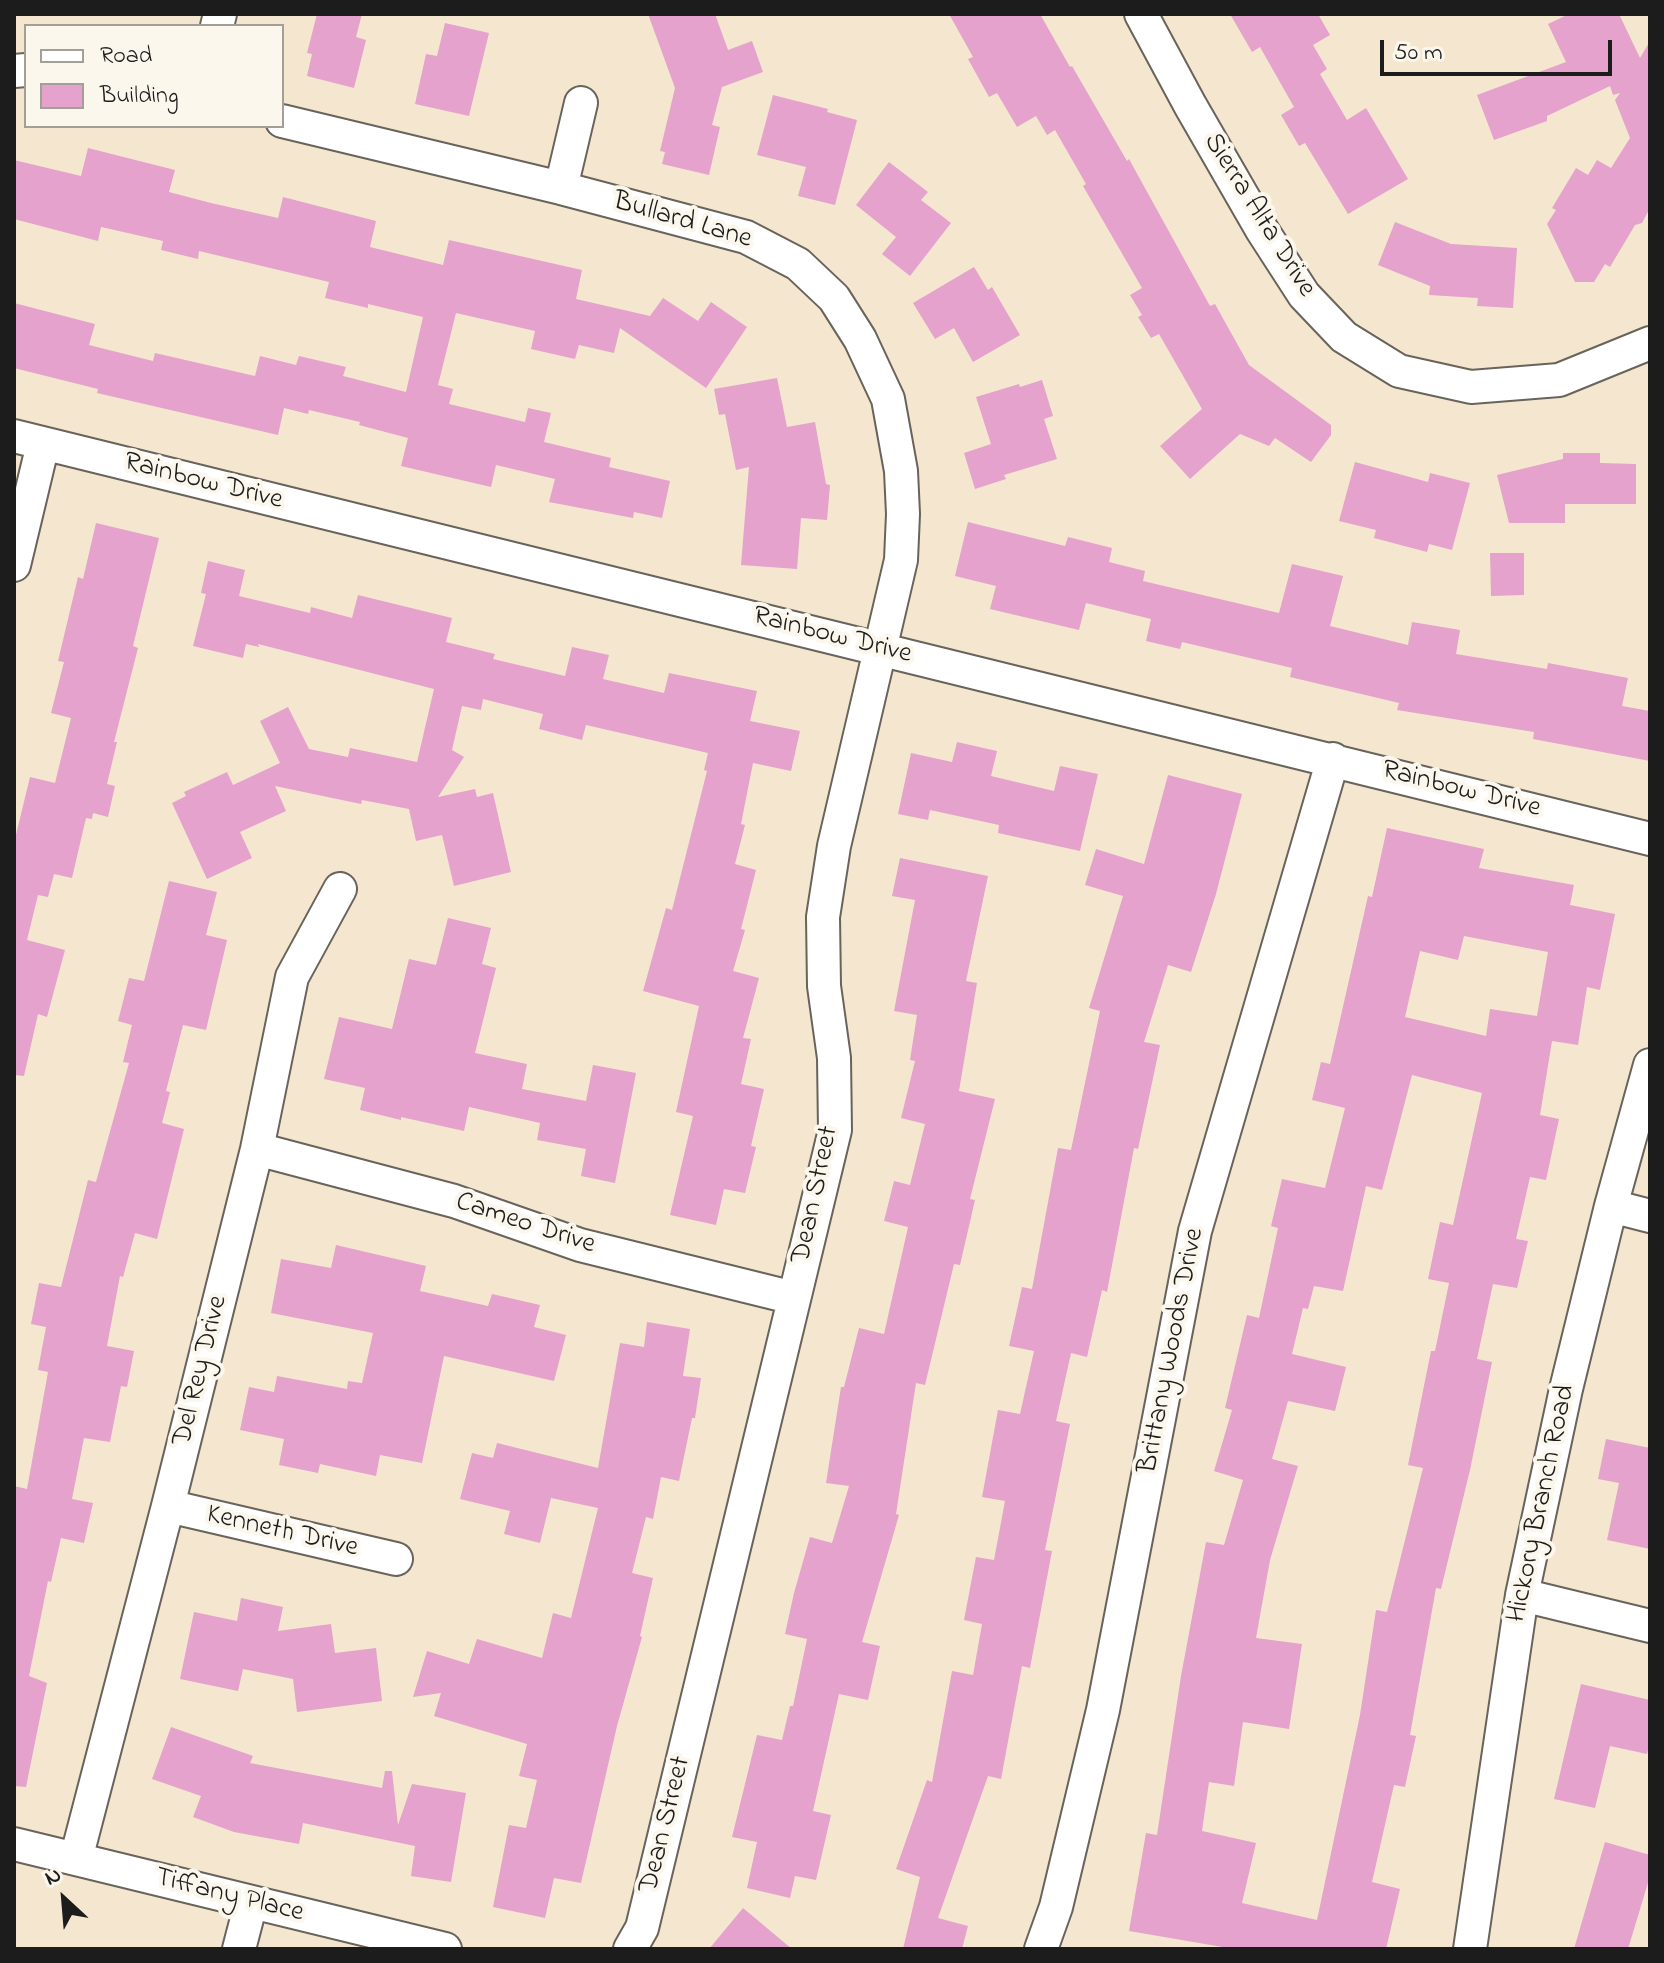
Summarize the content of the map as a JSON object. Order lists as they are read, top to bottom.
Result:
{
  "streets": {
    "street": [
      "Sierra Alta Drive",
      "Bullard Lane",
      "Rainbow Drive",
      "Dean Street",
      "Cameo Drive",
      "Brittany Woods Drive",
      "Del Rey Drive",
      "Hickory Branch Road",
      "Kenneth Drive",
      "Tiffany Place"
    ]
  },
  "crossings": [
    ["Bullard Lane", "Dean Street"],
    ["Rainbow Drive", "Dean Street"],
    ["Rainbow Drive", "Brittany Woods Drive"],
    ["Dean Street", "Cameo Drive"],
    ["Cameo Drive", "Del Rey Drive"],
    ["Del Rey Drive", "Kenneth Drive"],
    ["Del Rey Drive", "Tiffany Place"]
  ],
  "legend": ["Road", "Building"],
  "scale_bar": "50 m",
  "north": "top left"
}
